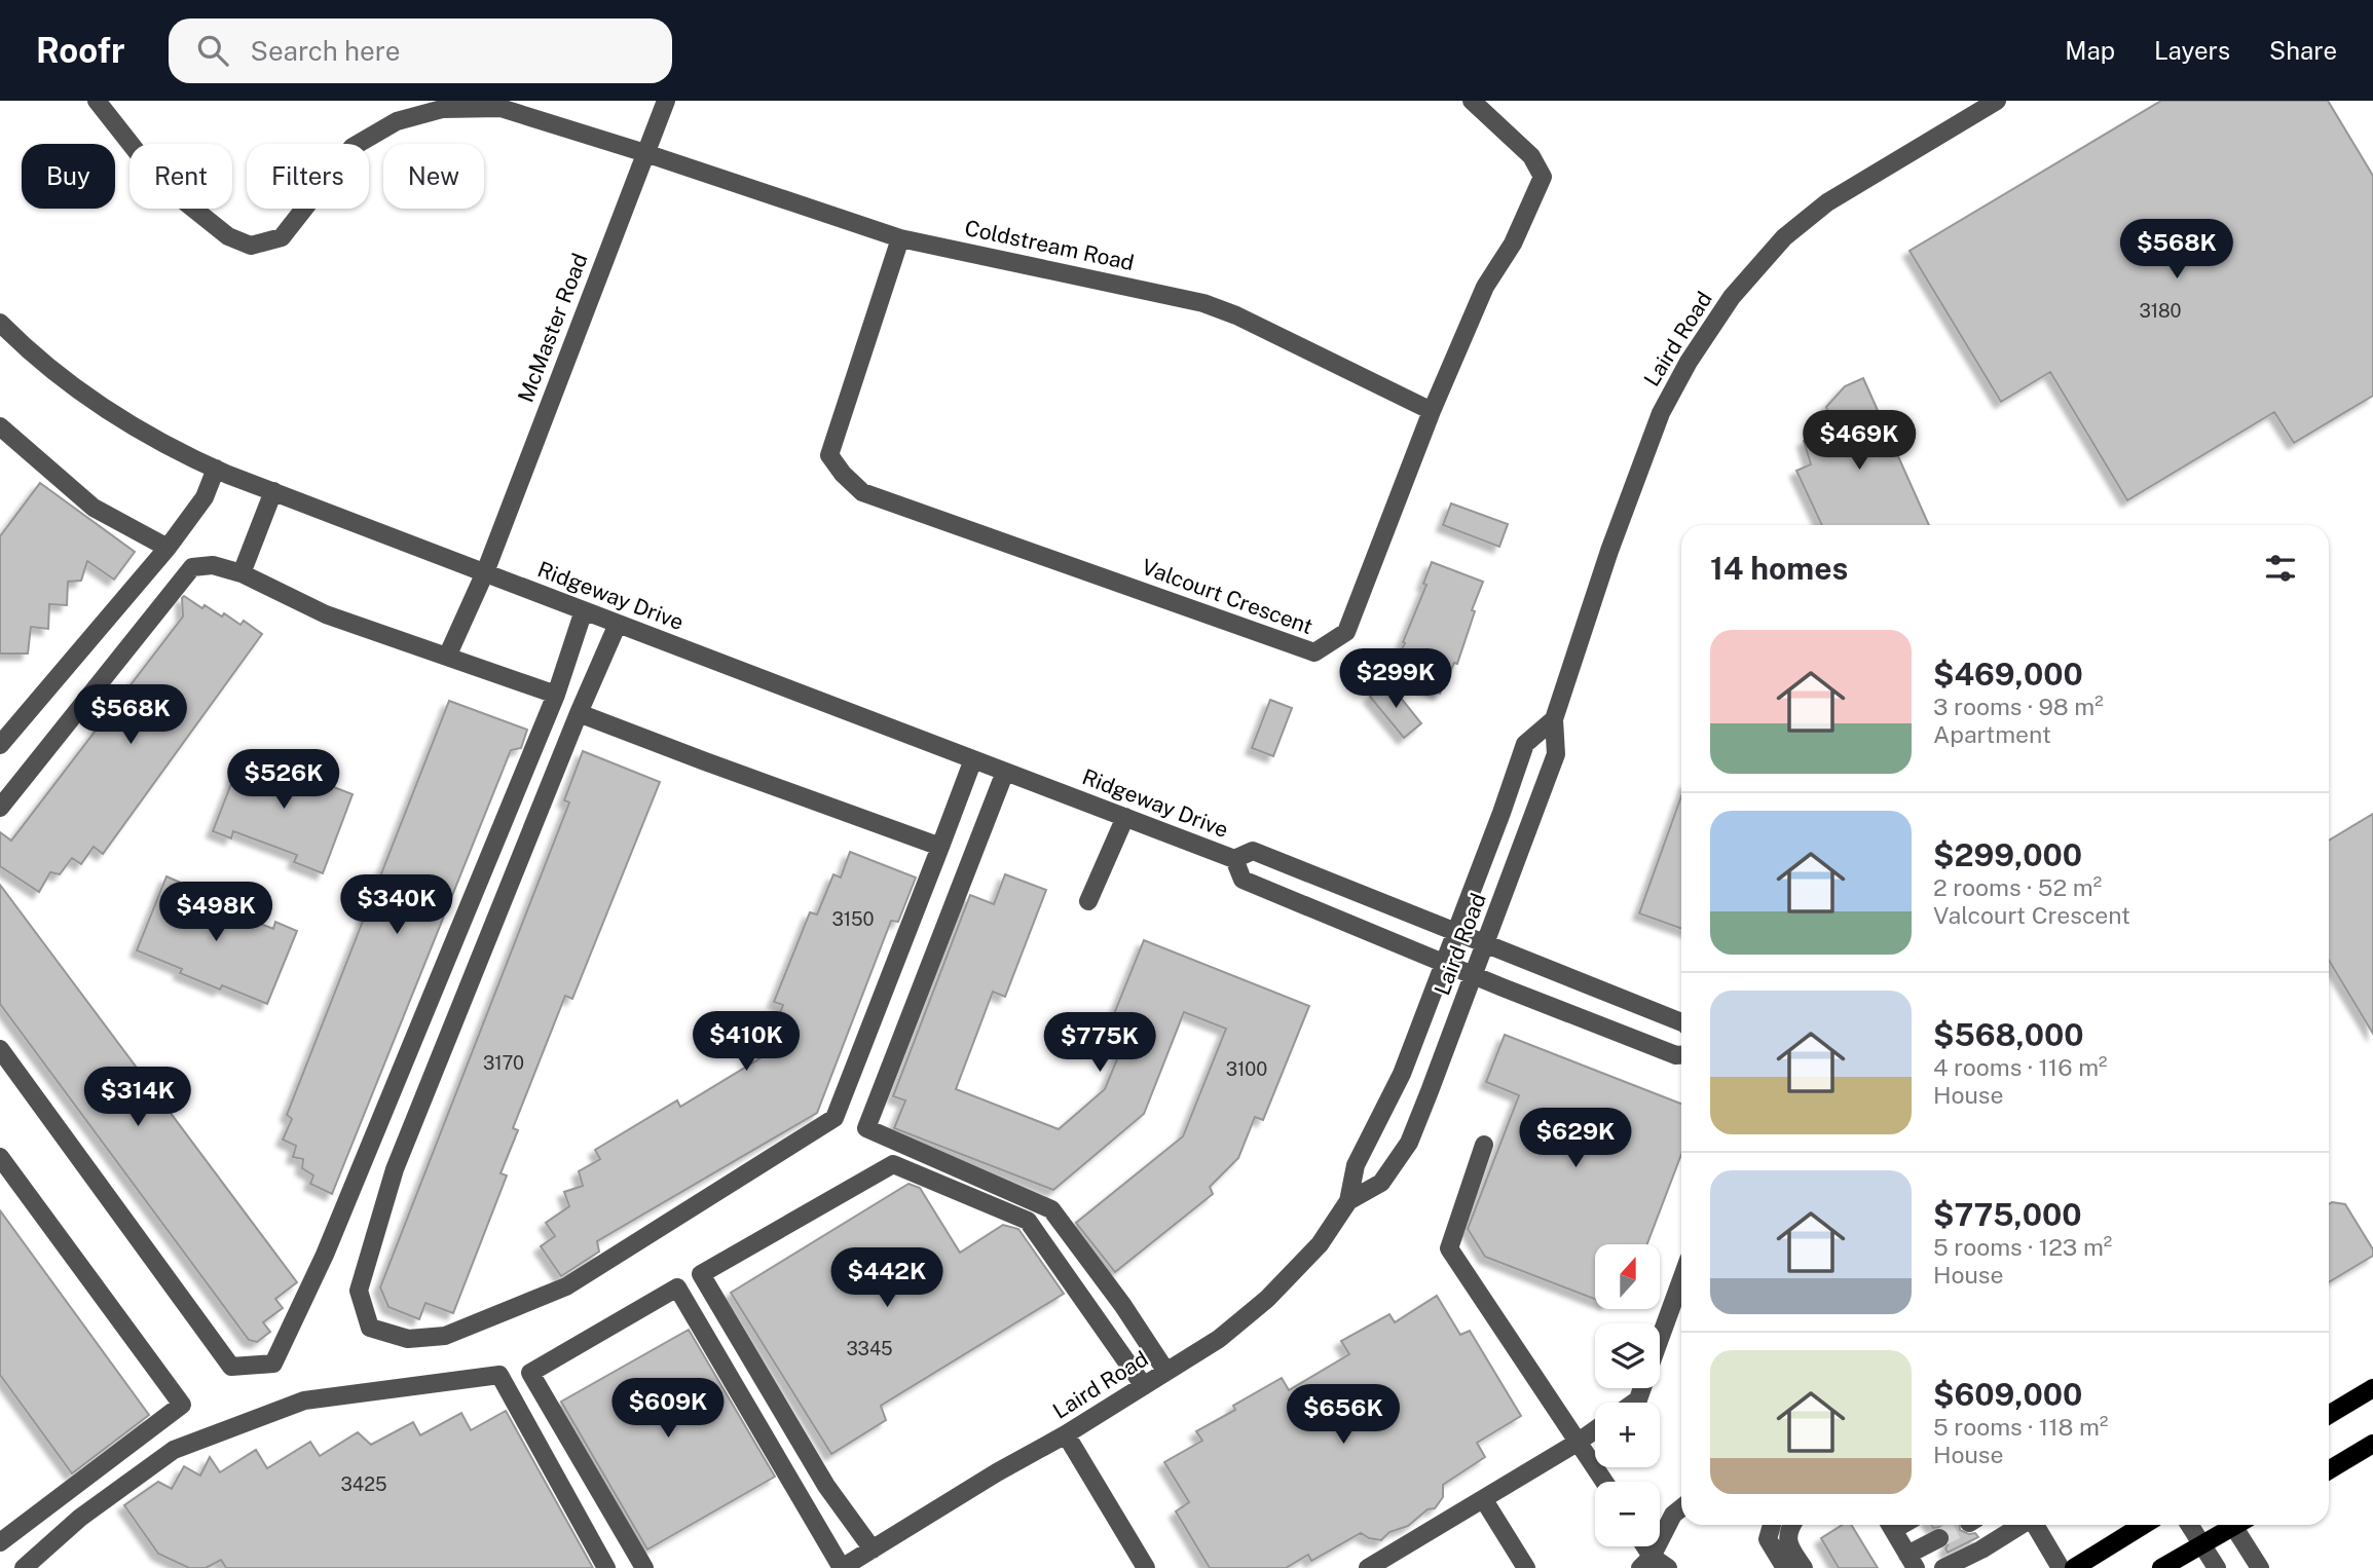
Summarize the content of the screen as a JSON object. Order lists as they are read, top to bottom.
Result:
{
  "streets": {
    "street": [
      "Coldstream Road",
      "McMaster Road",
      "Laird Road",
      "Ridgeway Drive",
      "Valcourt Crescent"
    ]
  },
  "crossings": [
    ["Coldstream Road", "McMaster Road"],
    ["Coldstream Road", "Valcourt Crescent"],
    ["McMaster Road", "Ridgeway Drive"],
    ["Laird Road", "Ridgeway Drive"]
  ],
  "house_numbers": [
    "3180",
    "3150",
    "3170",
    "3100",
    "3345",
    "3425"
  ],
  "north": "top",
  "page": {
    "header": "Roofr",
    "search": "Search here",
    "nav": ["Map", "Layers", "Share"],
    "chip": [
      "Buy",
      "Rent",
      "Filters",
      "New"
    ],
    "price": [
      "$568K",
      "$469K",
      "$299K",
      "$568K",
      "$526K",
      "$340K",
      "$498K",
      "$410K",
      "$775K",
      "$314K",
      "$629K",
      "$442K",
      "$609K",
      "$656K"
    ],
    "heading": "14 homes",
    "list": [
      {
        "name": "$469,000",
        "note": "3 rooms · 98 m² · Apartment"
      },
      {
        "name": "$299,000",
        "note": "2 rooms · 52 m² · Valcourt Crescent"
      },
      {
        "name": "$568,000",
        "note": "4 rooms · 116 m² · House"
      },
      {
        "name": "$775,000",
        "note": "5 rooms · 123 m² · House"
      },
      {
        "name": "$609,000",
        "note": "5 rooms · 118 m² · House"
      }
    ],
    "map_buttons": ["+", "−"]
  }
}
